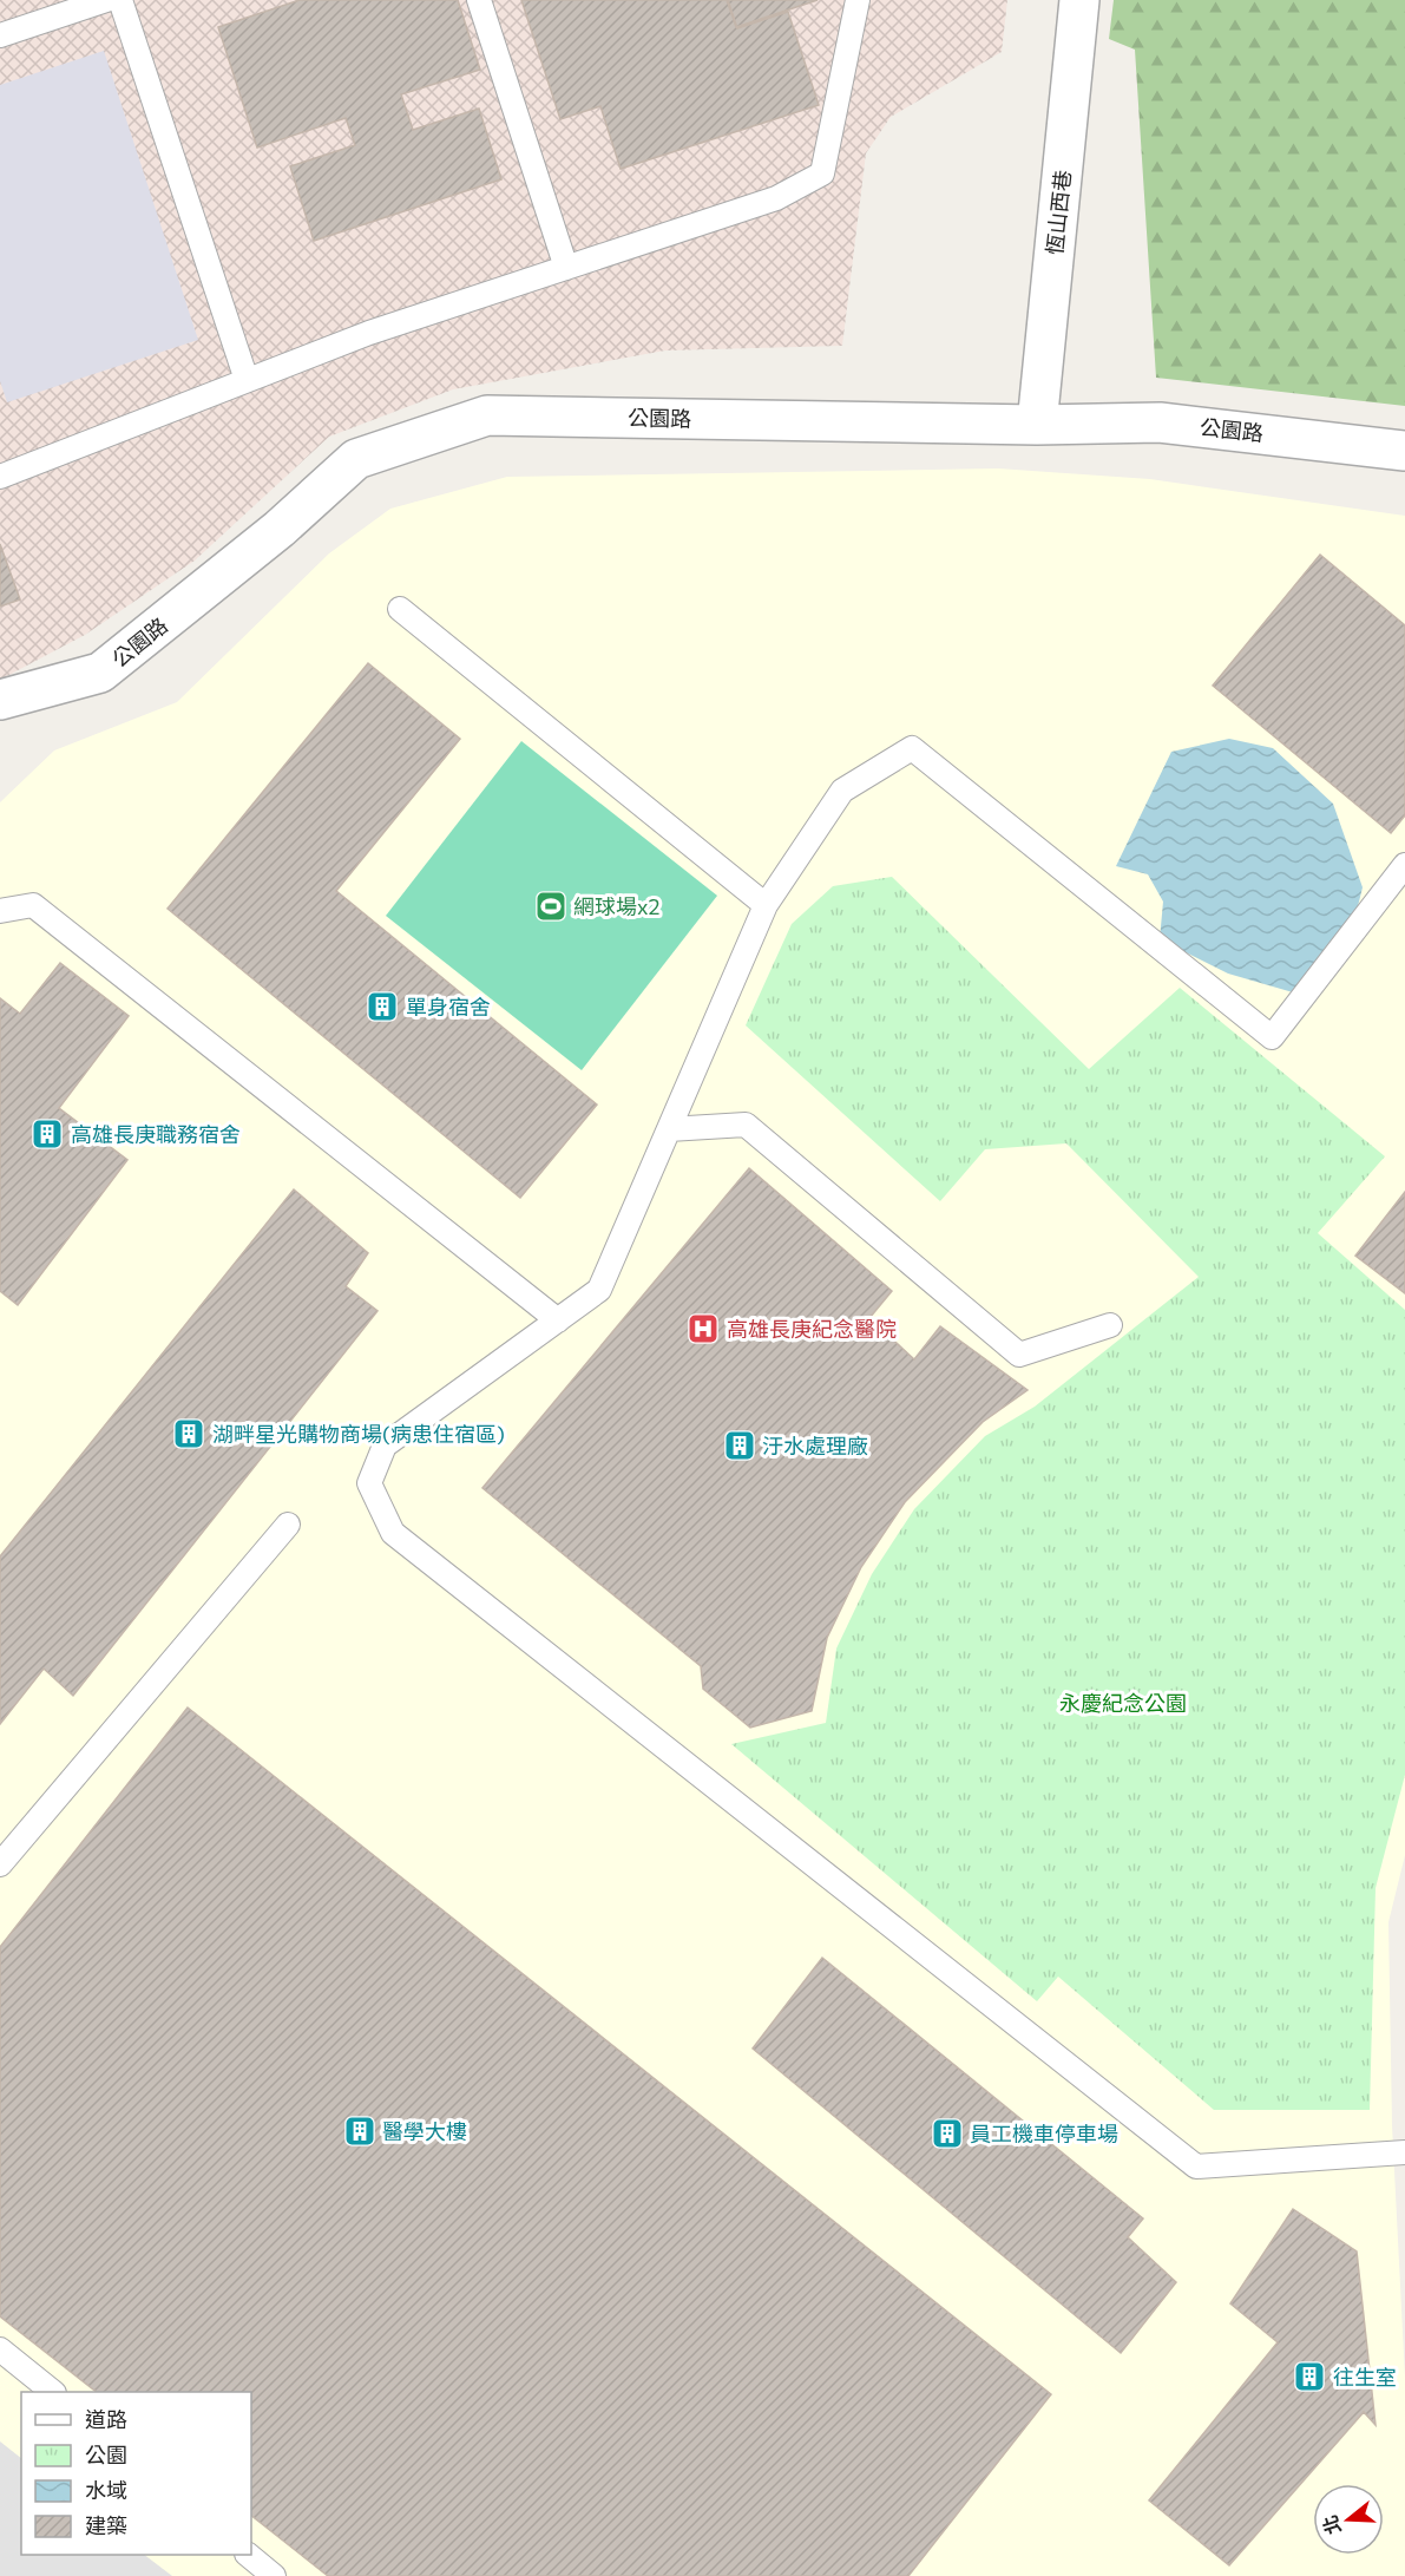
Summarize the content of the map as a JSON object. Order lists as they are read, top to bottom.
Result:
{
  "streets": {
    "street": ["恆山西巷", "公園路"]
  },
  "crossings": [
    ["恆山西巷", "公園路"]
  ],
  "parks": ["永慶紀念公園"],
  "places": {
    "sports": ["網球場x2"],
    "building": [
      "單身宿舍",
      "高雄長庚職務宿舍",
      "湖畔星光購物商場(病患住宿區)",
      "汙水處理廠",
      "醫學大樓",
      "員工機車停車場",
      "往生室"
    ],
    "hospital": ["高雄長庚紀念醫院"]
  },
  "legend": [
    "道路",
    "公園",
    "水域",
    "建築"
  ],
  "north": "left"
}
